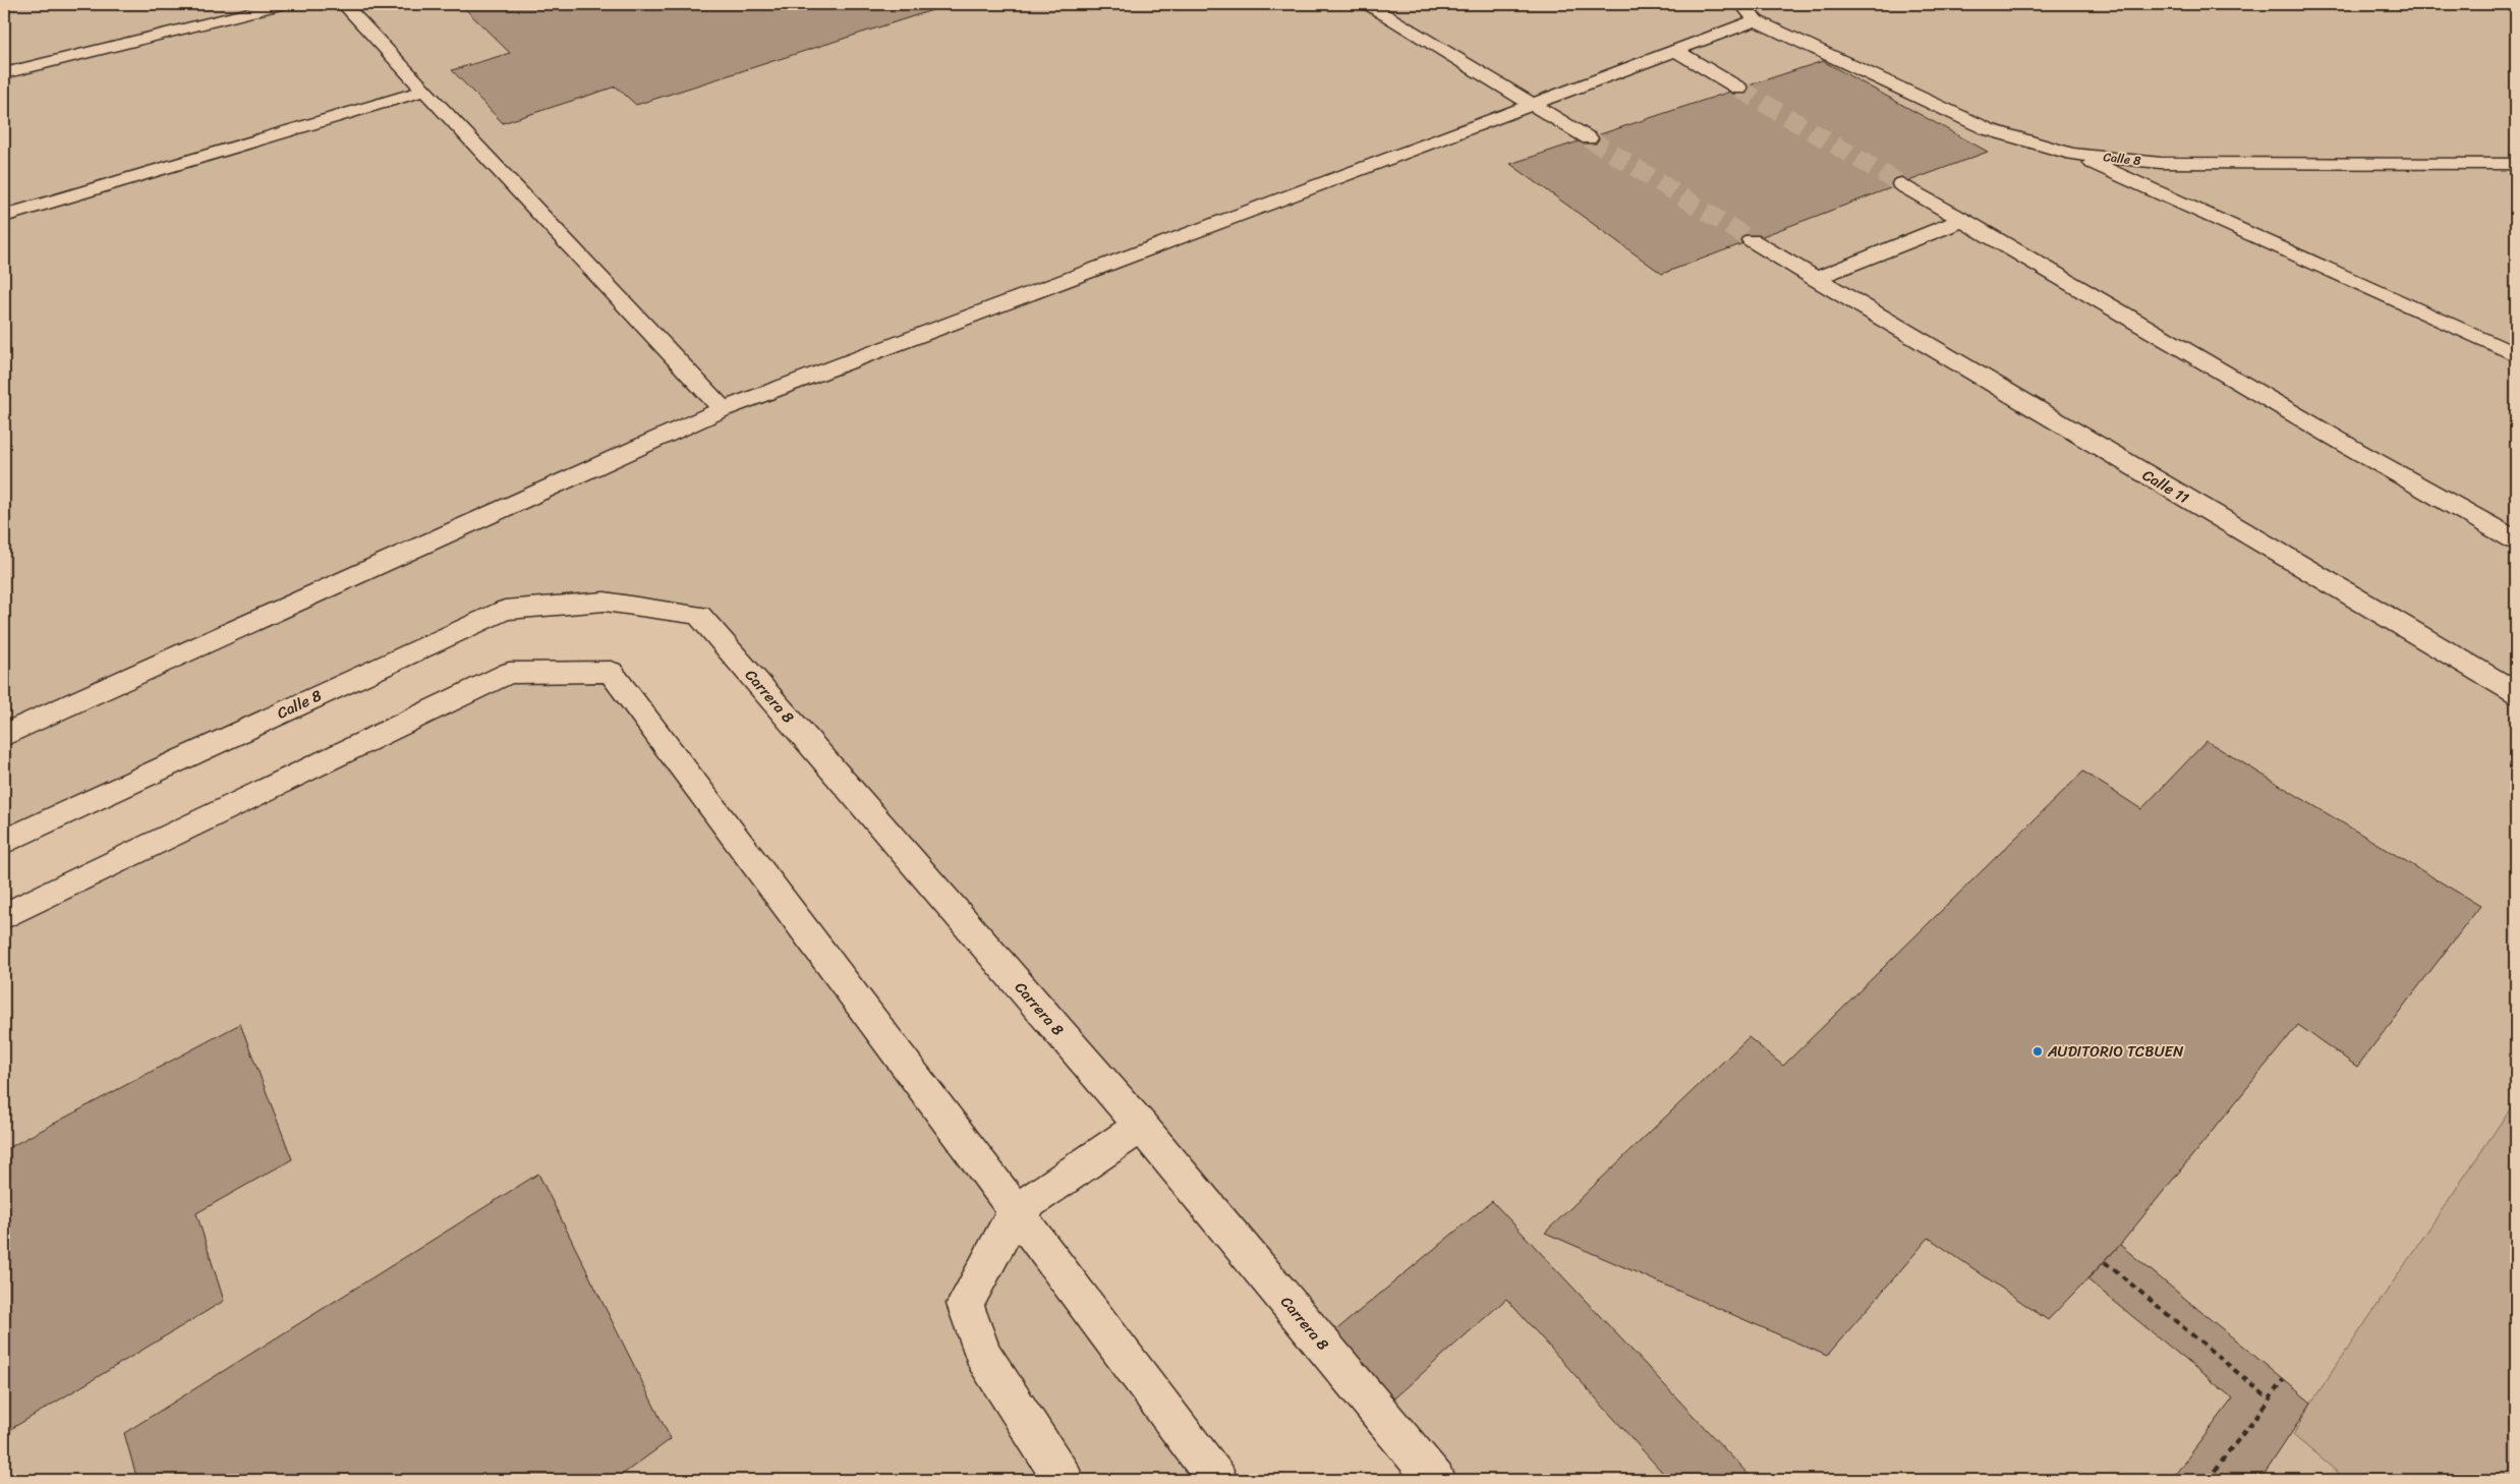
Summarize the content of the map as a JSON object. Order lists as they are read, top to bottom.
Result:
{
  "streets": {
    "street": ["Calle 8", "Calle 11", "Carrera 8"]
  },
  "crossings": [
    ["Calle 8", "Carrera 8"]
  ],
  "places": ["AUDITORIO TCBUEN"]
}
